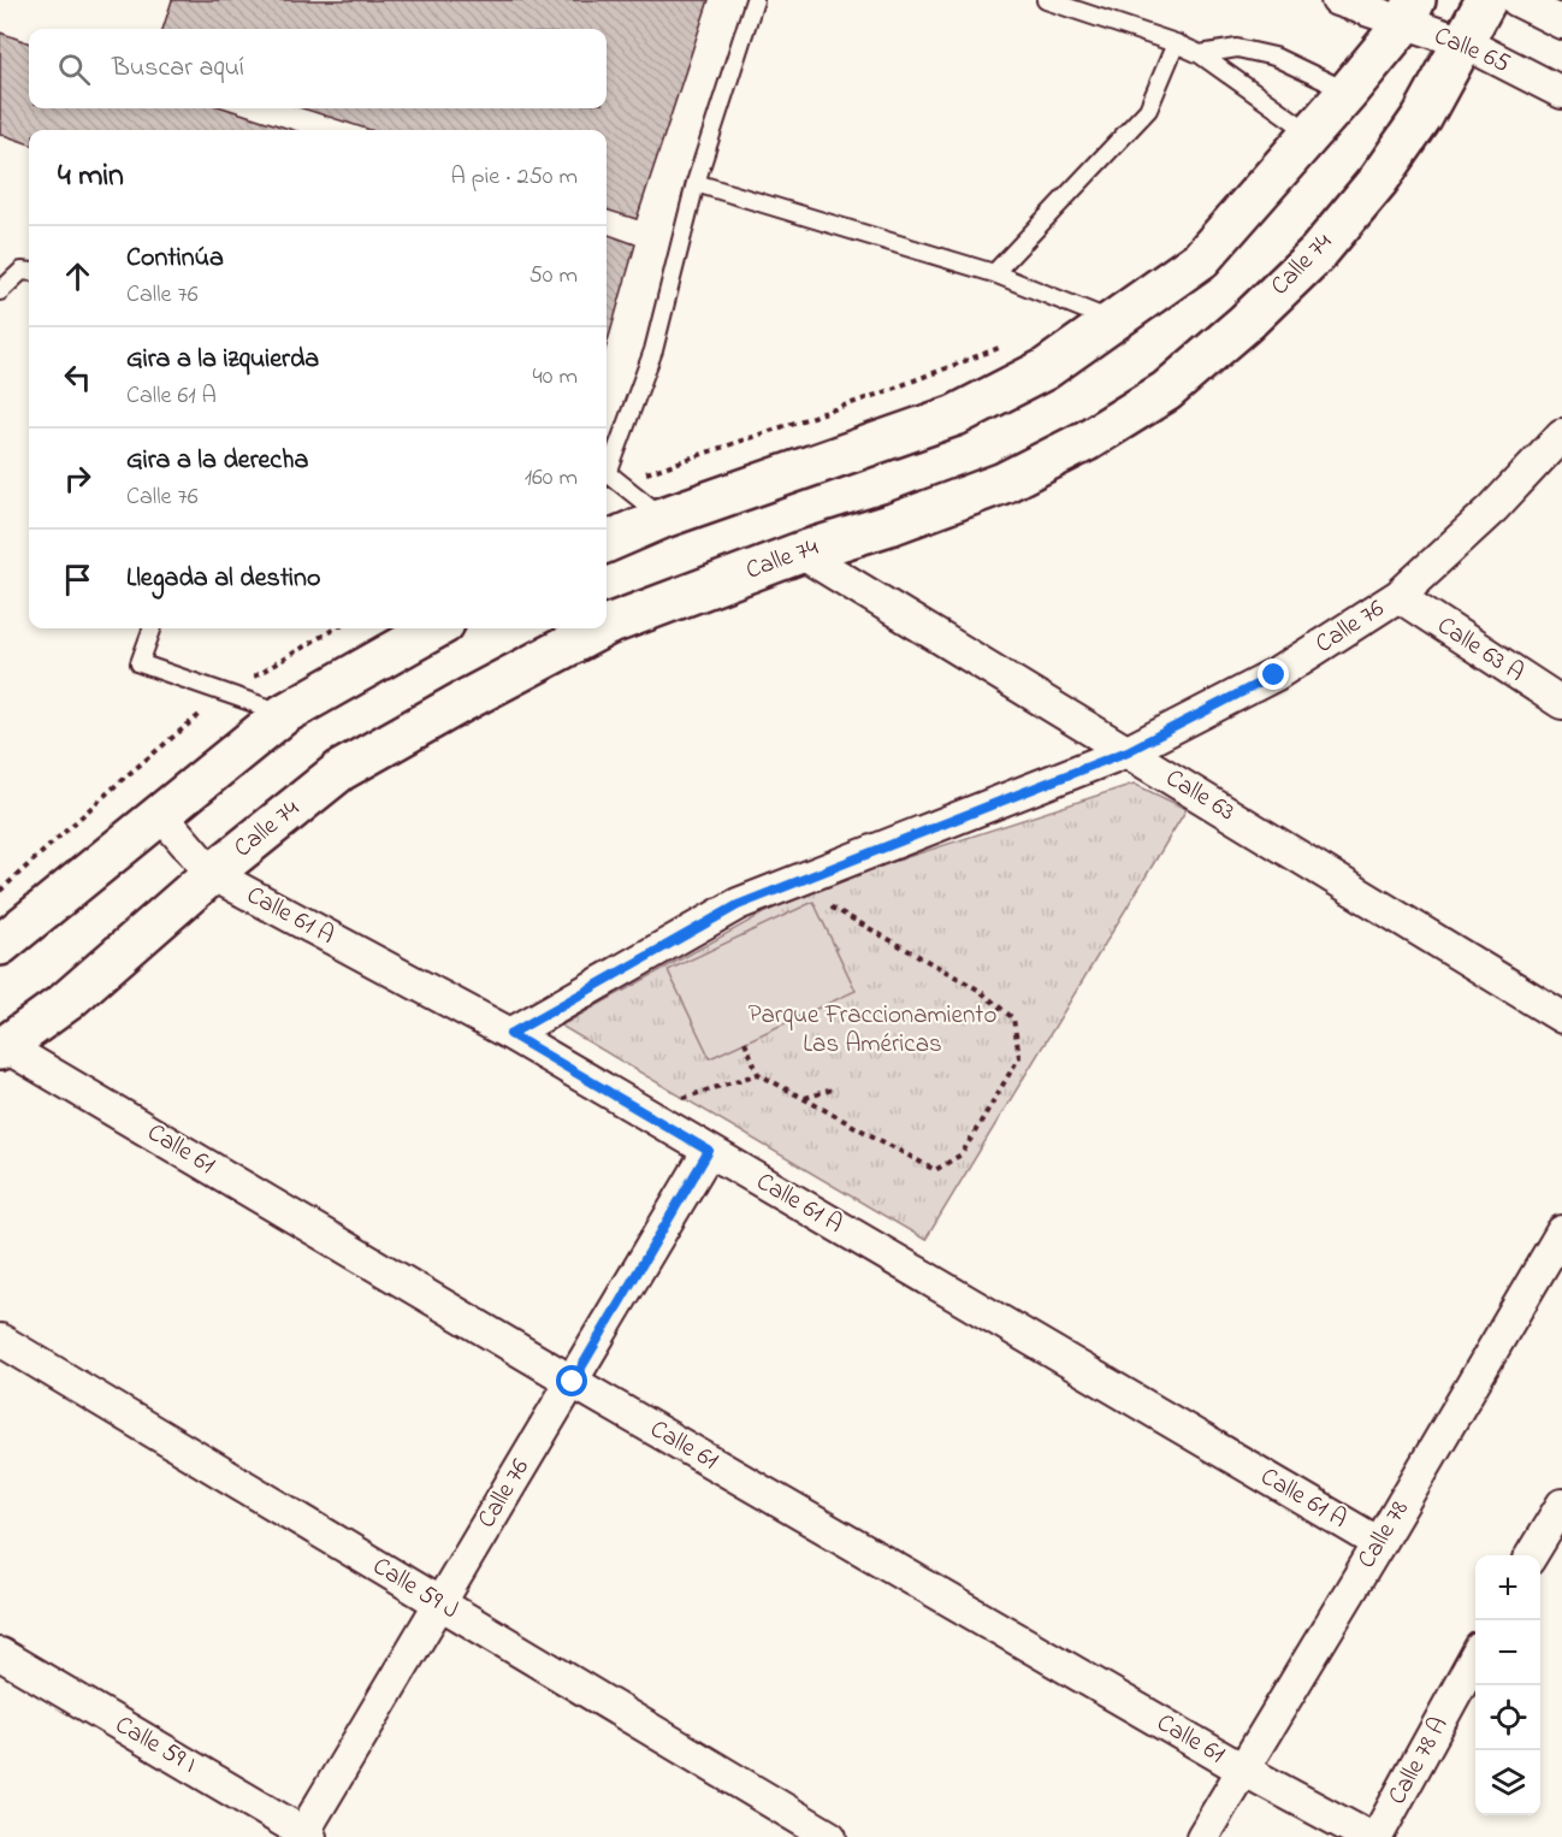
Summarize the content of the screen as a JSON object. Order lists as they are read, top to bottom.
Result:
{
  "streets": {
    "main road": ["Calle 74"],
    "street": [
      "Calle 65",
      "Calle 76",
      "Calle 63 A",
      "Calle 63",
      "Calle 61 A",
      "Calle 61",
      "Calle 78",
      "Calle 59 J",
      "Calle 59 I",
      "Calle 78 A"
    ]
  },
  "crossings": [
    ["Calle 65", "Calle 74"],
    ["Calle 74", "Calle 63"],
    ["Calle 74", "Calle 61 A"],
    ["Calle 74", "Calle 61"],
    ["Calle 76", "Calle 63 A"],
    ["Calle 76", "Calle 63"],
    ["Calle 76", "Calle 61 A"],
    ["Calle 76", "Calle 61"],
    ["Calle 76", "Calle 59 J"],
    ["Calle 76", "Calle 59 I"],
    ["Calle 61 A", "Calle 78"],
    ["Calle 61", "Calle 78"]
  ],
  "parks": ["Parque Fraccionamiento Las Américas"],
  "page": {
    "search": "Buscar aquí",
    "heading": ["4 min", "A pie · 250 m"],
    "list": [
      ["Continúa", "Calle 76", "50 m"],
      ["Gira a la izquierda", "Calle 61 A", "40 m"],
      ["Gira a la derecha", "Calle 76", "160 m"],
      "Llegada al destino"
    ],
    "map_buttons": ["+", "−"]
  }
}
